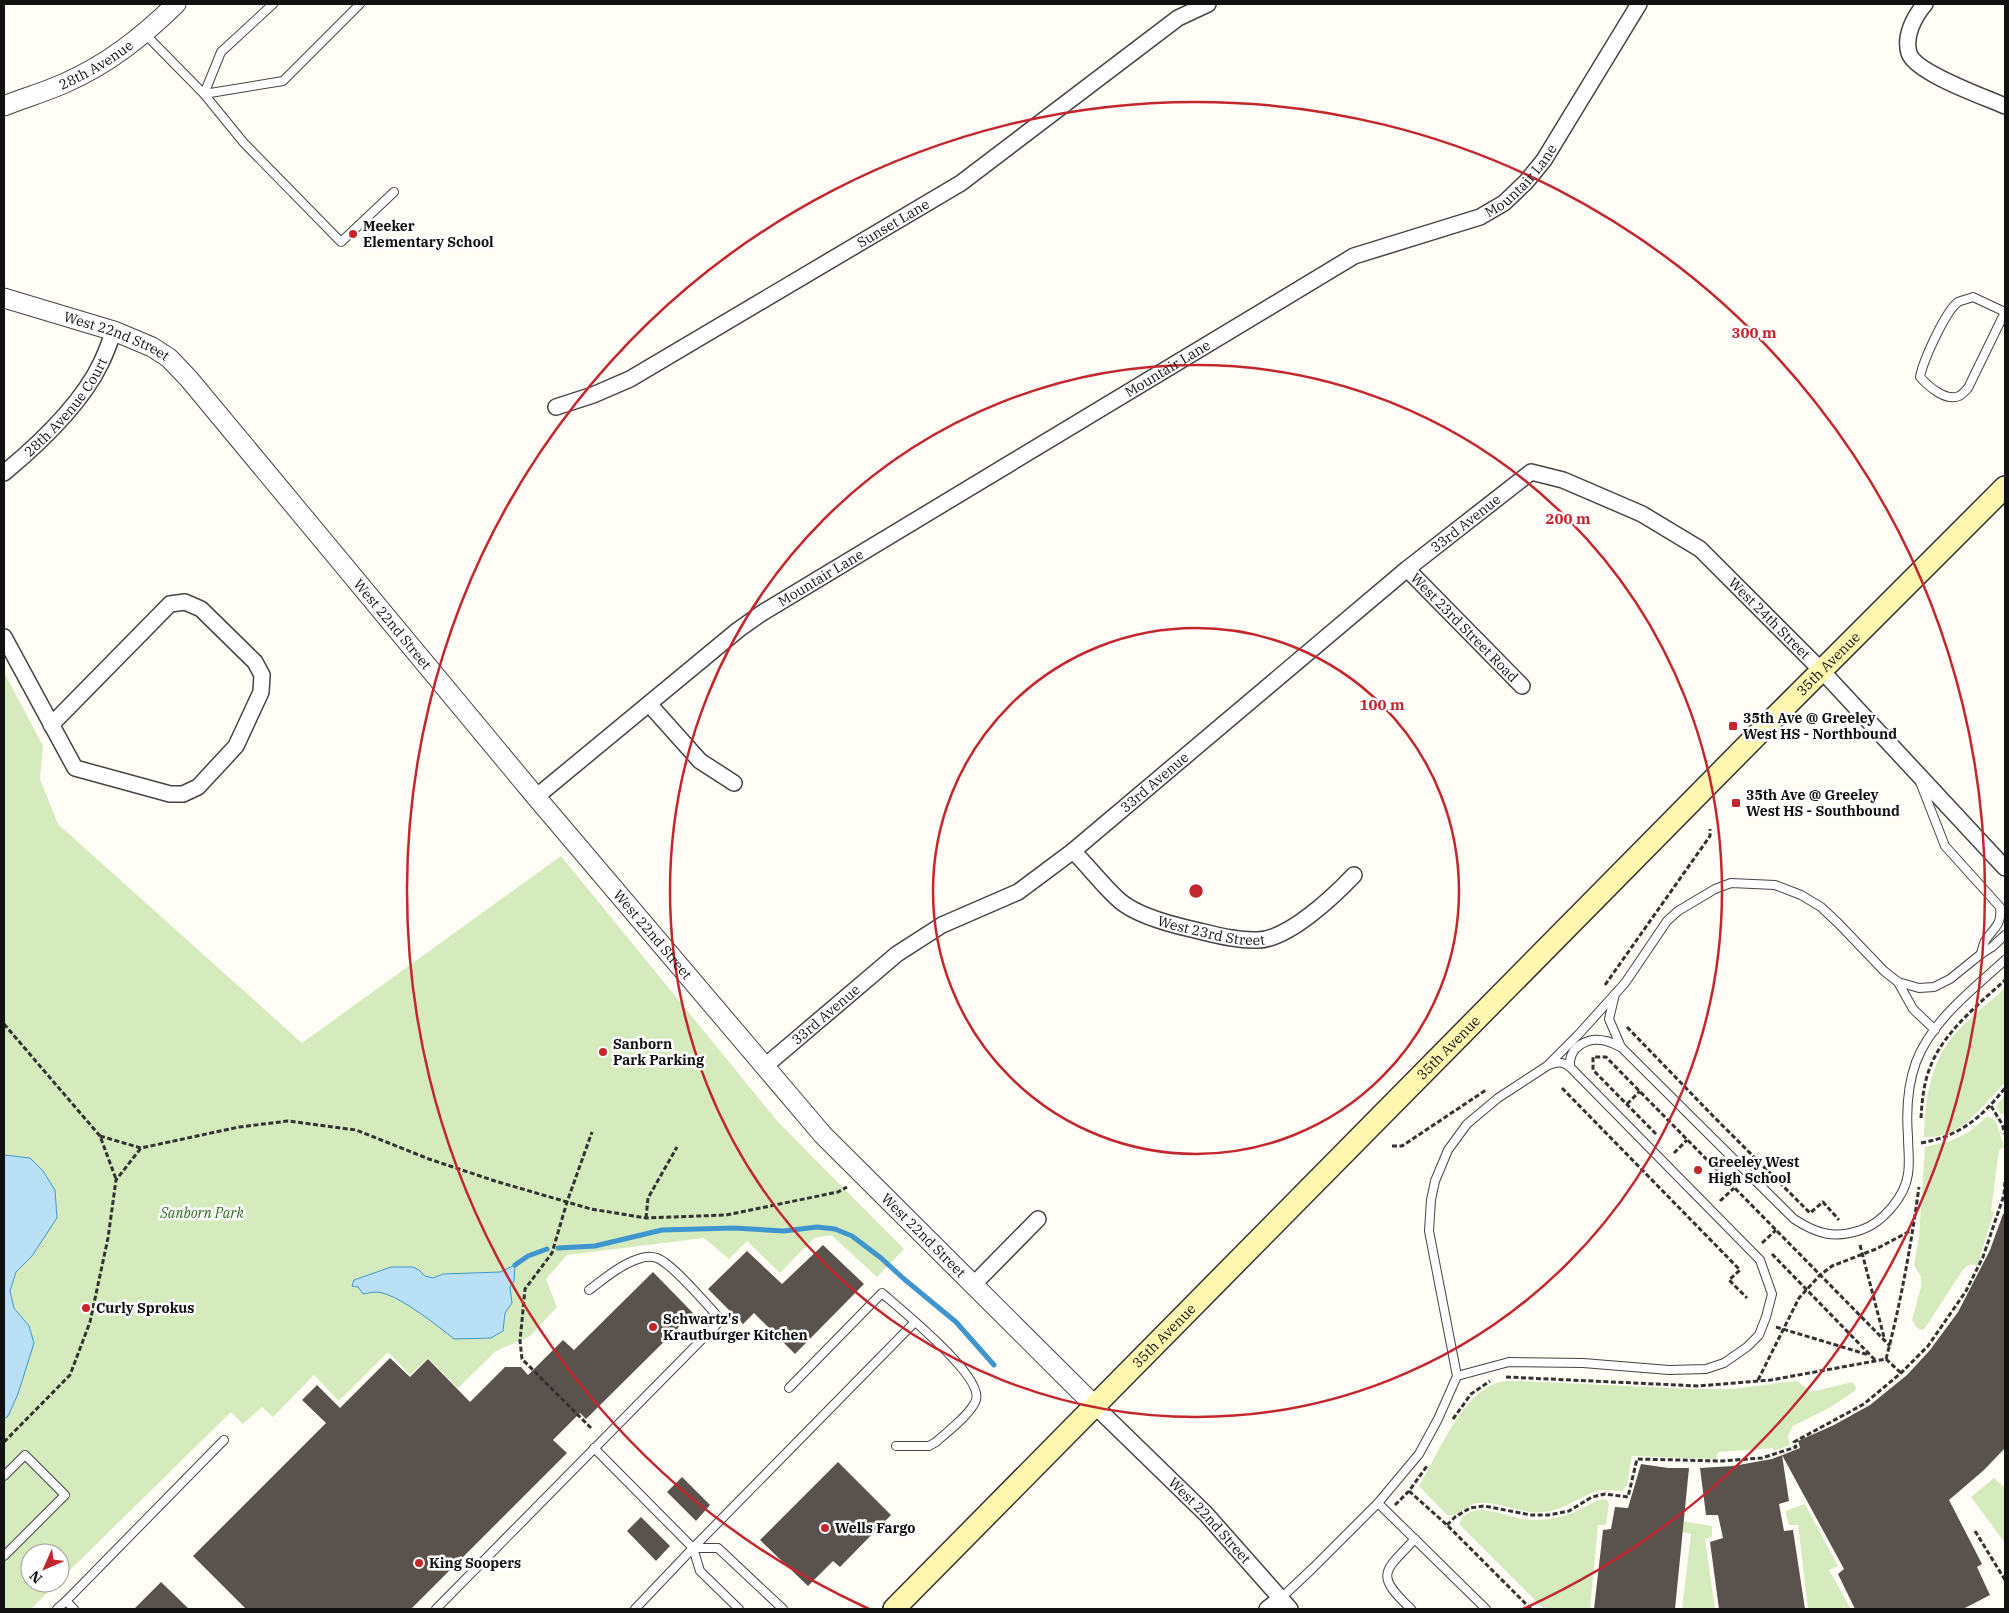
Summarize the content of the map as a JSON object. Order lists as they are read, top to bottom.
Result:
{
  "streets": {
    "main road": ["35th Avenue"],
    "street": [
      "28th Avenue",
      "Mountair Lane",
      "Sunset Lane",
      "West 22nd Street",
      "28th Avenue Court",
      "33rd Avenue",
      "West 24th Street",
      "West 23rd Street Road",
      "West 23rd Street"
    ]
  },
  "crossings": [
    ["Mountair Lane", "West 22nd Street"],
    ["West 22nd Street", "28th Avenue Court"],
    ["West 22nd Street", "33rd Avenue"],
    ["West 22nd Street", "35th Avenue"],
    ["33rd Avenue", "West 24th Street"],
    ["33rd Avenue", "West 23rd Street Road"],
    ["33rd Avenue", "West 23rd Street"],
    ["West 24th Street", "35th Avenue"]
  ],
  "parks": ["Sanborn Park"],
  "places": {
    "other": [
      "Meeker Elementary School",
      "Sanborn Park Parking",
      "Greeley West High School",
      "Curly Sprokus",
      "Schwartz's Krautburger Kitchen",
      "Wells Fargo",
      "King Soopers"
    ],
    "transit": ["35th Ave @ Greeley West HS - Northbound", "35th Ave @ Greeley West HS - Southbound"]
  },
  "north": "bottom left",
  "rings": ["300 m", "200 m", "100 m"]
}
